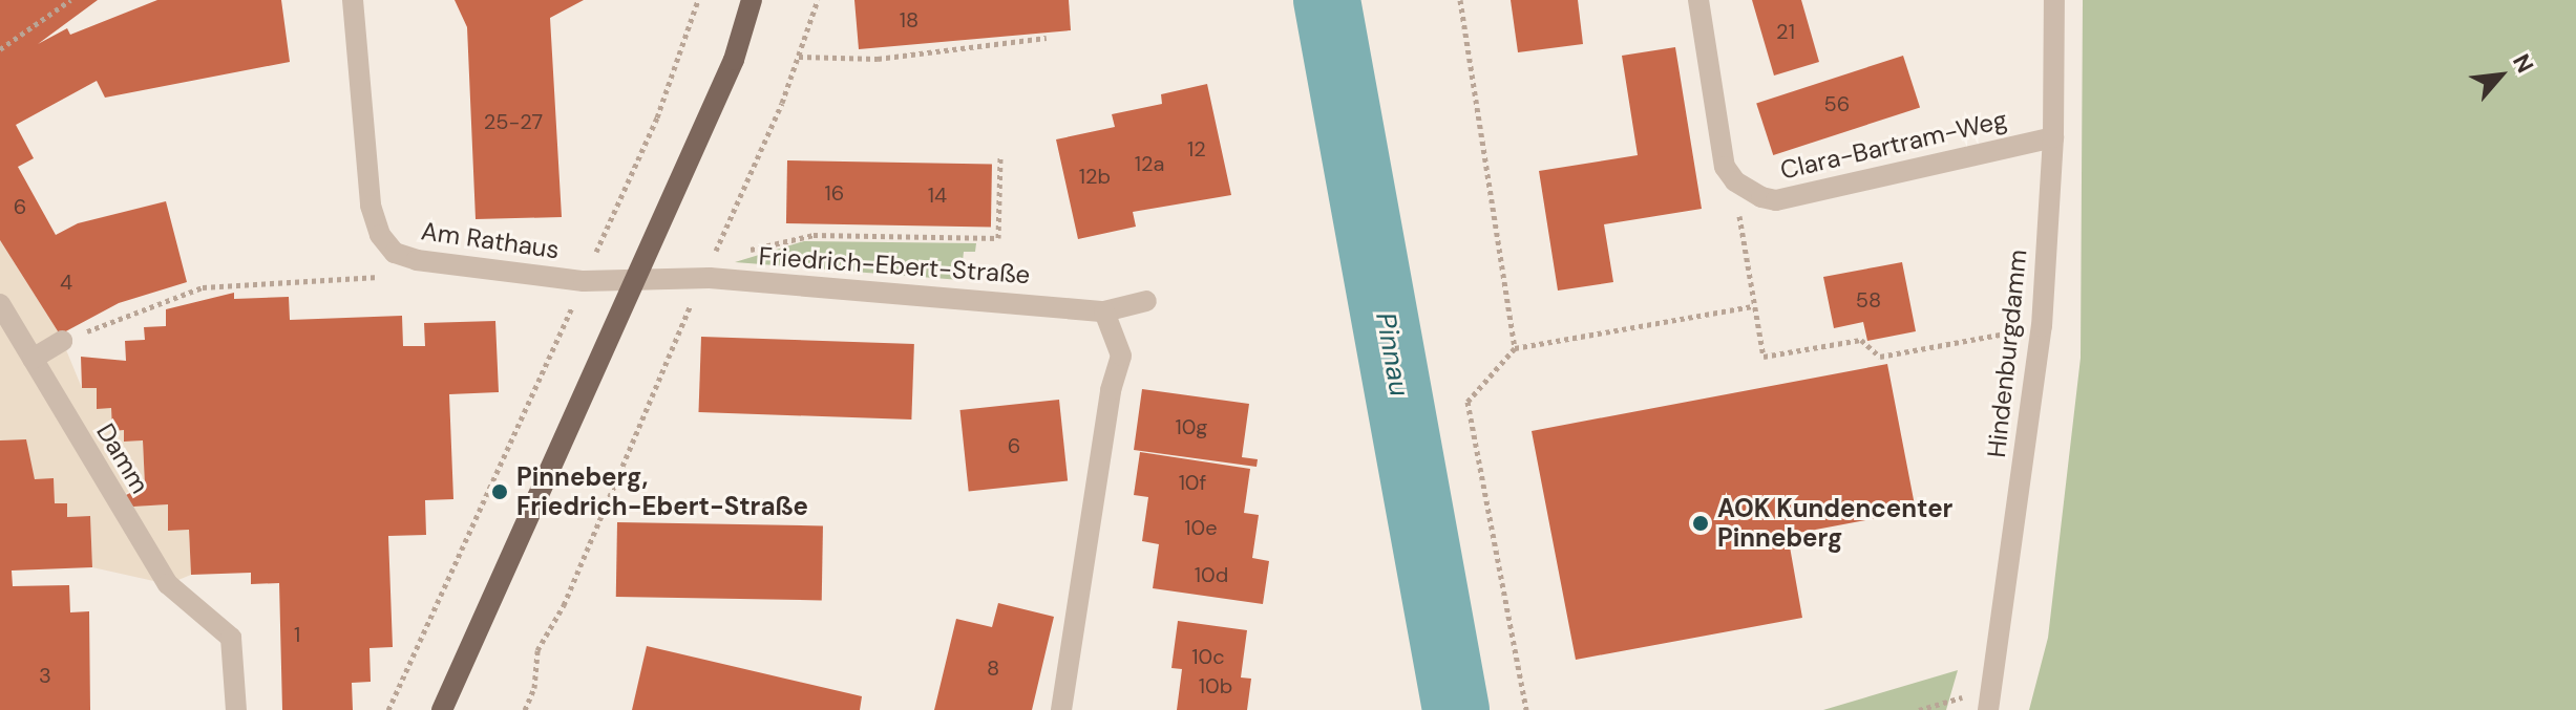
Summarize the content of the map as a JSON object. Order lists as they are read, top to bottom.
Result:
{
  "streets": {
    "street": [
      "Clara-Bartram-Weg",
      "Am Rathaus",
      "Friedrich-Ebert-Straße",
      "Hindenburgdamm",
      "Damm"
    ]
  },
  "crossings": [
    ["Clara-Bartram-Weg", "Hindenburgdamm"],
    ["Am Rathaus", "Friedrich-Ebert-Straße"]
  ],
  "water": ["Pinnau"],
  "places": ["Pinneberg, Friedrich-Ebert-Straße", "AOK Kundencenter Pinneberg"],
  "house_numbers": [
    "18",
    "21",
    "56",
    "25-27",
    "12",
    "12a",
    "12b",
    "16",
    "14",
    "6",
    "4",
    "58",
    "10g",
    "6",
    "10f",
    "10e",
    "10d",
    "1",
    "10c",
    "8",
    "3",
    "10b"
  ],
  "north": "top right"
}
